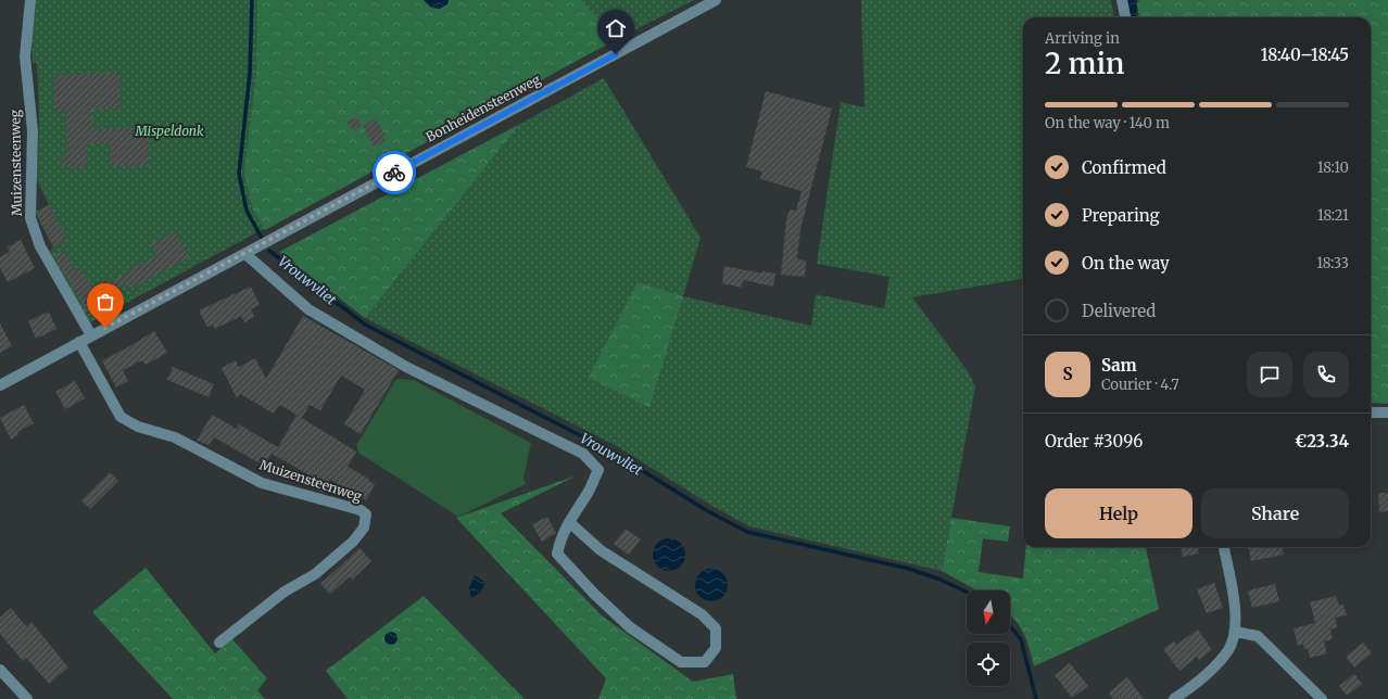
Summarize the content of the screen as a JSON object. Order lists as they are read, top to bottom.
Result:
{
  "streets": {
    "street": ["Bonheidensteenweg", "Muizensteenweg"]
  },
  "water": ["Vrouwvliet"],
  "parks": ["Mispeldonk"],
  "north": "bottom",
  "page": {
    "heading": ["2 min", "Arriving in", "18:40–18:45"],
    "panel": [
      "Sam",
      "Courier · 4.7",
      "Order #3096",
      "€23.34"
    ],
    "bar": "On the way · 140 m",
    "list": [
      ["Confirmed", "18:10"],
      ["Preparing", "18:21"],
      ["On the way", "18:33"],
      "Delivered"
    ],
    "round": "S",
    "buttons": ["Help", "Share"]
  }
}
